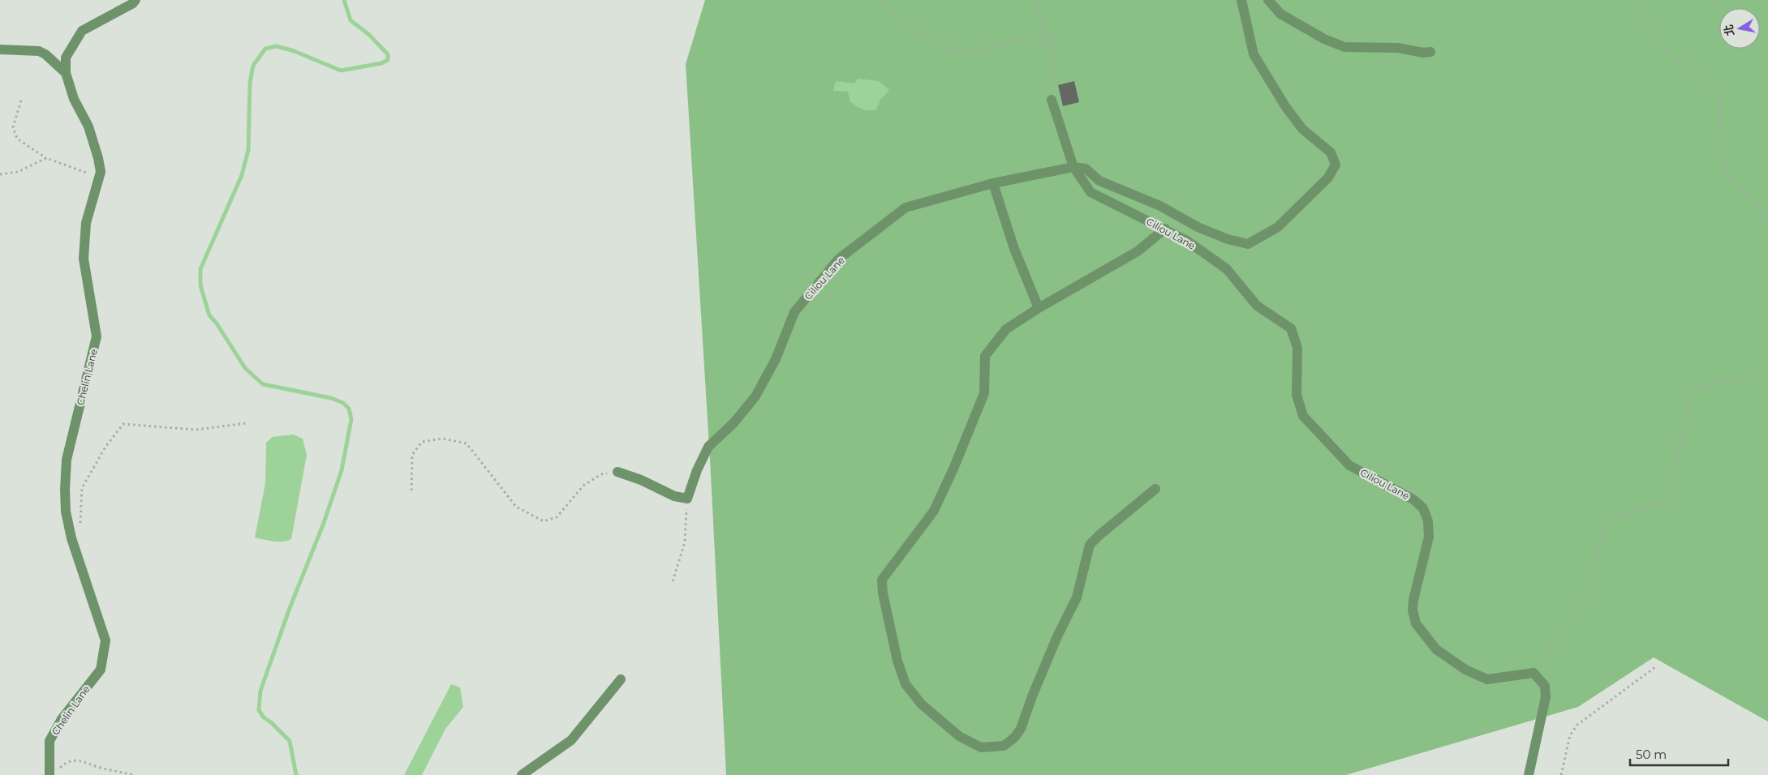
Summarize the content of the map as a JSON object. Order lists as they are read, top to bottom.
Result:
{
  "streets": {
    "street": ["Ciliou Lane", "Chelin Lane"]
  },
  "scale_bar": "50 m",
  "north": "left"
}
